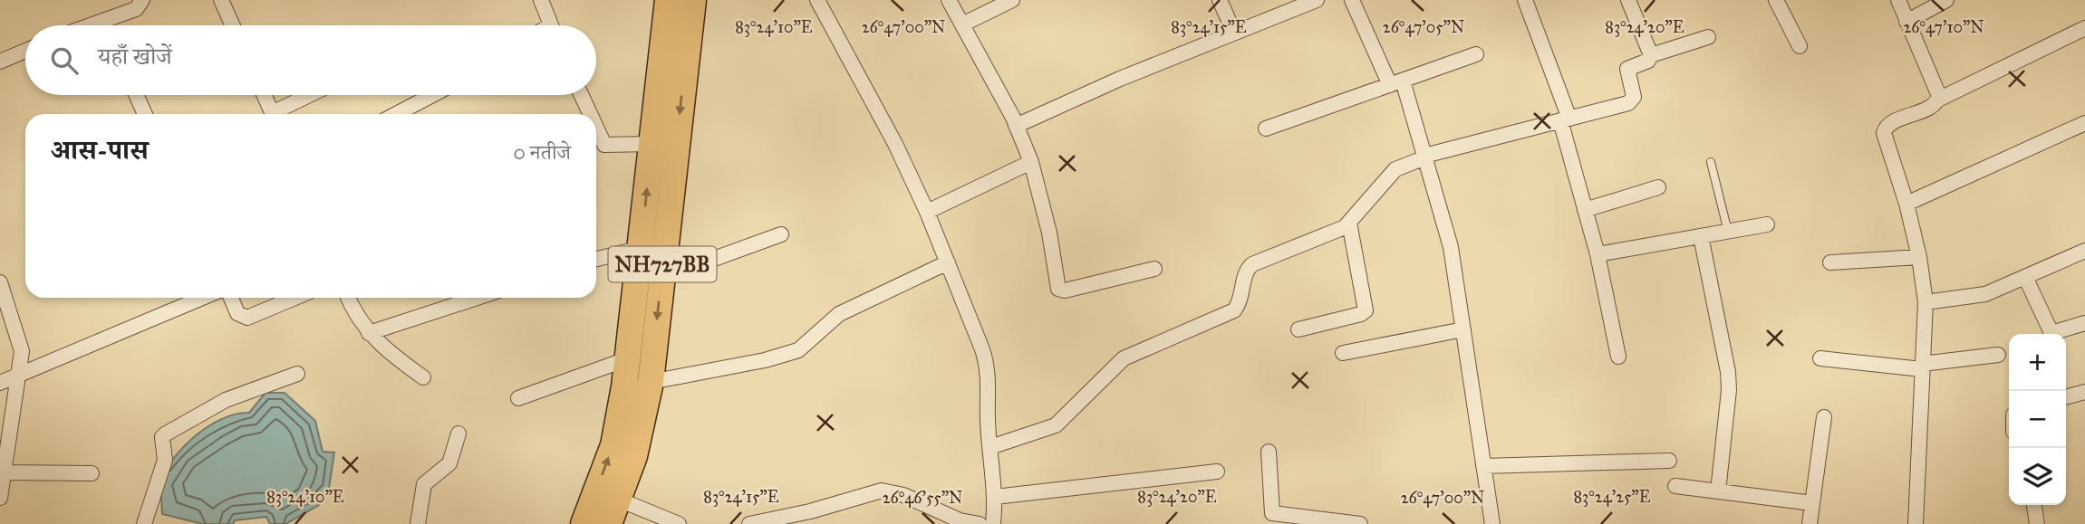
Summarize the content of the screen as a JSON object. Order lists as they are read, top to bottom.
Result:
{
  "streets": {
    "highway": ["NH727BB"]
  },
  "page": {
    "search": "यहाँ खोजें",
    "heading": ["आस-पास", "0 नतीजे"],
    "map_buttons": ["+", "−"]
  },
  "coordinates": [
    "26°47'10\"N",
    "26°47'00\"N",
    "26°47'05\"N",
    "83°24'10\"E",
    "83°24'20\"E",
    "83°24'15\"E",
    "83°24'25\"E",
    "26°46'55\"N"
  ]
}
